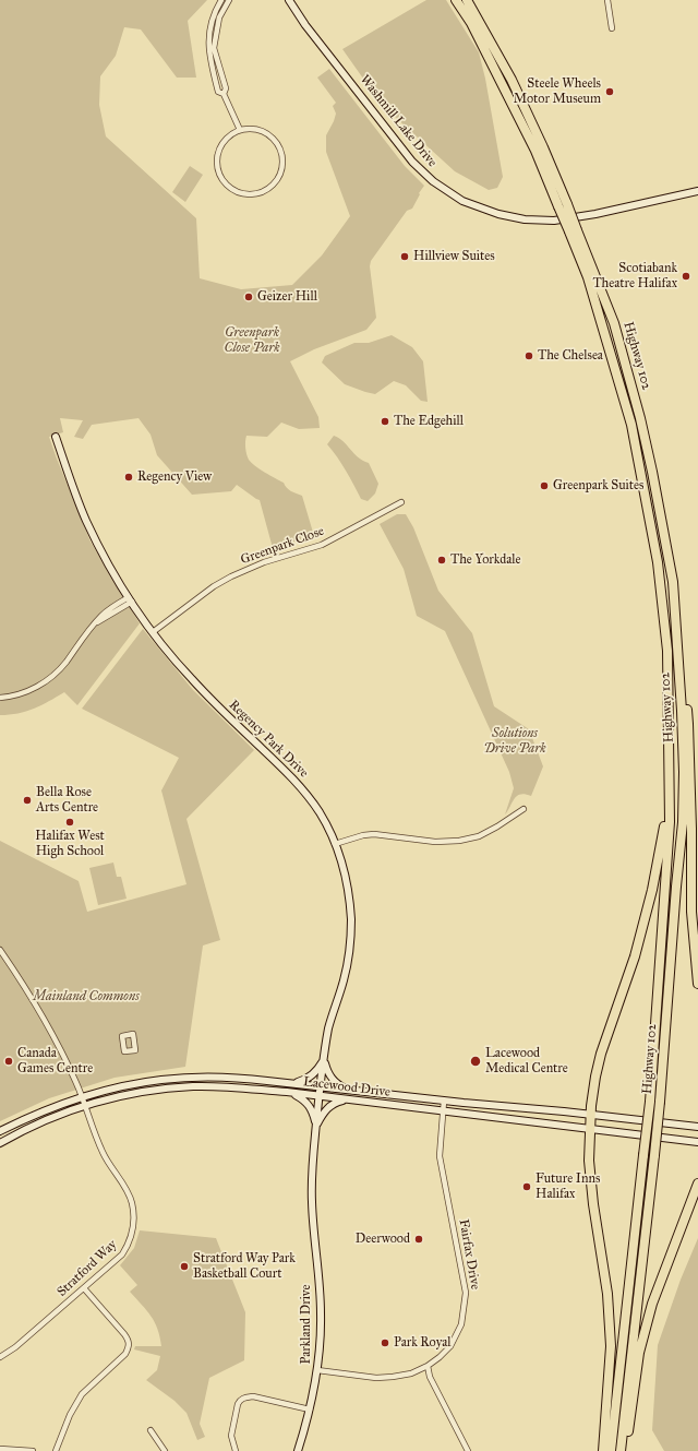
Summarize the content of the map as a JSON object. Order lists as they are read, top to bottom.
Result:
{
  "streets": {
    "highway": ["Highway 102"],
    "street": [
      "Washmill Lake Drive",
      "Greenpark Close",
      "Regency Park Drive",
      "Lacewood Drive",
      "Fairfax Drive",
      "Stratford Way",
      "Parkland Drive"
    ]
  },
  "crossings": [
    ["Greenpark Close", "Regency Park Drive"],
    ["Regency Park Drive", "Lacewood Drive"],
    ["Regency Park Drive", "Parkland Drive"],
    ["Lacewood Drive", "Fairfax Drive"],
    ["Lacewood Drive", "Stratford Way"],
    ["Lacewood Drive", "Parkland Drive"],
    ["Fairfax Drive", "Parkland Drive"]
  ],
  "parks": ["Greenpark Close Park", "Solutions Drive Park", "Mainland Commons"],
  "places": [
    "Steele Wheels Motor Museum",
    "Hillview Suites",
    "Scotiabank Theatre Halifax",
    "Geizer Hill",
    "The Chelsea",
    "The Edgehill",
    "Regency View",
    "Greenpark Suites",
    "The Yorkdale",
    "Bella Rose Arts Centre",
    "Halifax West High School",
    "Canada Games Centre",
    "Lacewood Medical Centre",
    "Future Inns Halifax",
    "Deerwood",
    "Stratford Way Park Basketball Court",
    "Park Royal"
  ]
}
